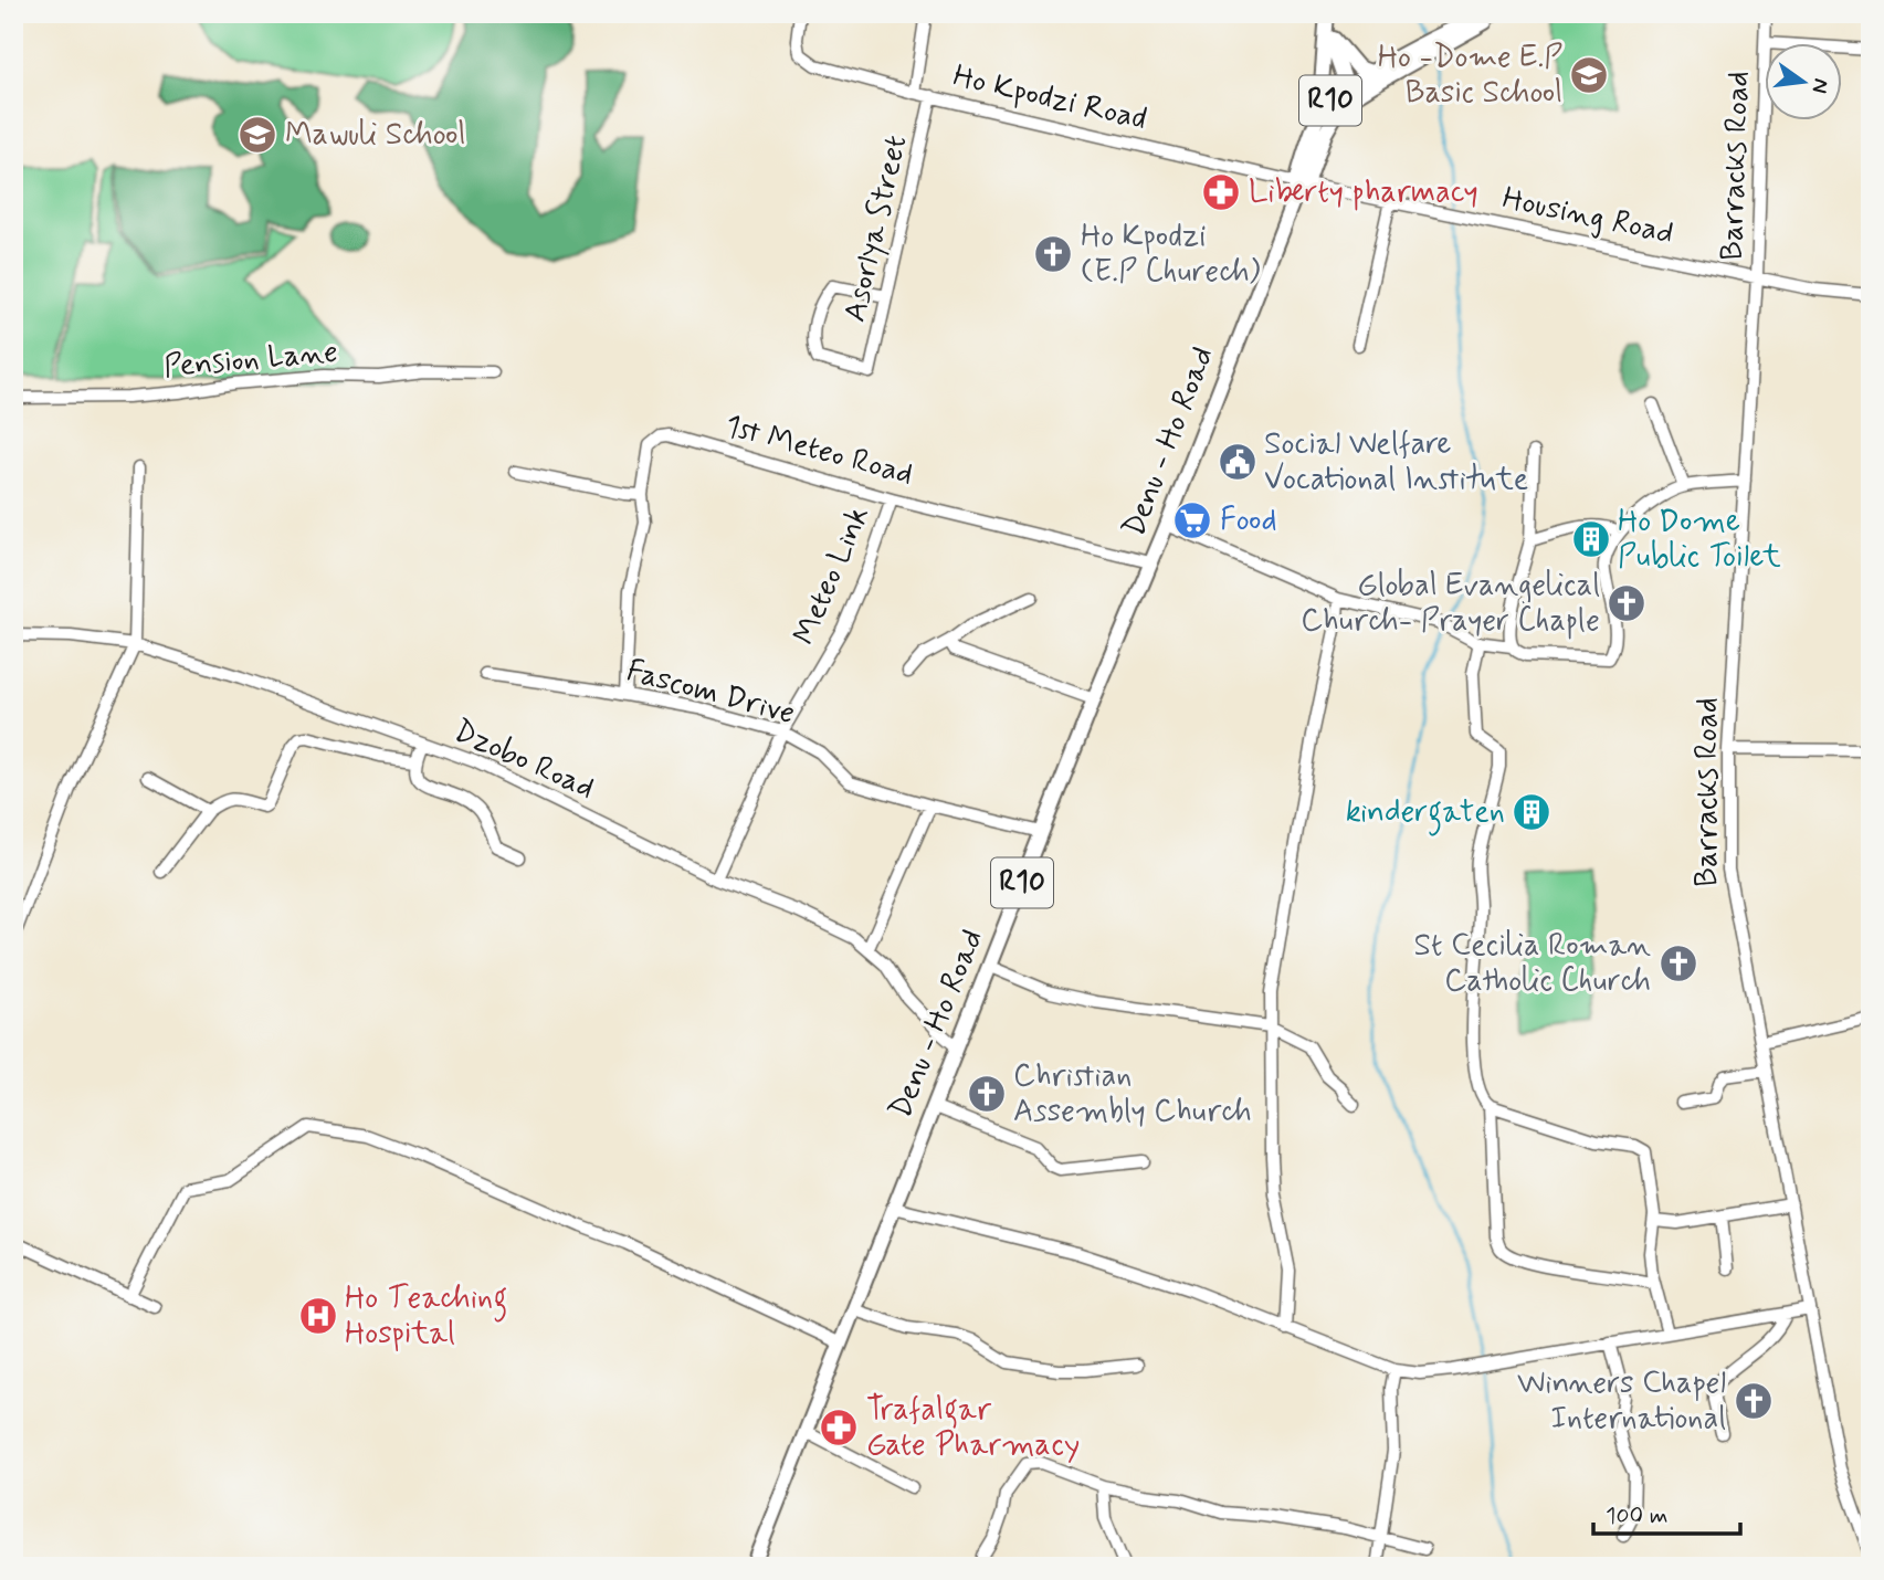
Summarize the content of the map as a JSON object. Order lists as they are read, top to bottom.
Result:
{
  "streets": {
    "main road": ["R10", "Denu - Ho Road"],
    "street": [
      "Ho Kpodzi Road",
      "Barracks Road",
      "Housing Road",
      "Asorlya Street",
      "Pension Lane",
      "1st Meteo Road",
      "Meteo Link",
      "Fascom Drive",
      "Dzobo Road"
    ]
  },
  "crossings": [
    ["Ho Kpodzi Road", "Housing Road"],
    ["Ho Kpodzi Road", "Asorlya Street"],
    ["Ho Kpodzi Road", "Denu - Ho Road"],
    ["Barracks Road", "Housing Road"],
    ["Housing Road", "Denu - Ho Road"],
    ["Denu - Ho Road", "1st Meteo Road"],
    ["Denu - Ho Road", "Fascom Drive"],
    ["Denu - Ho Road", "Dzobo Road"],
    ["1st Meteo Road", "Meteo Link"],
    ["Meteo Link", "Fascom Drive"],
    ["Meteo Link", "Dzobo Road"]
  ],
  "places": {
    "school or university": ["Ho -Dome E.P Basic School", "Mawuli School"],
    "pharmacy": ["Liberty pharmacy", "Trafalgar Gate Pharmacy"],
    "church": [
      "Ho Kpodzi (E.P Churech)",
      "Global Evangelical Church- Prayer Chaple",
      "St Cecilia Roman Catholic Church",
      "Christian Assembly Church",
      "Winners Chapel International"
    ],
    "public building": ["Social Welfare Vocational Institute"],
    "supermarket": ["Food"],
    "building": ["Ho Dome Public Toilet", "kindergaten"],
    "hospital": ["Ho Teaching Hospital"]
  },
  "scale_bar": "100 m",
  "north": "right"
}
